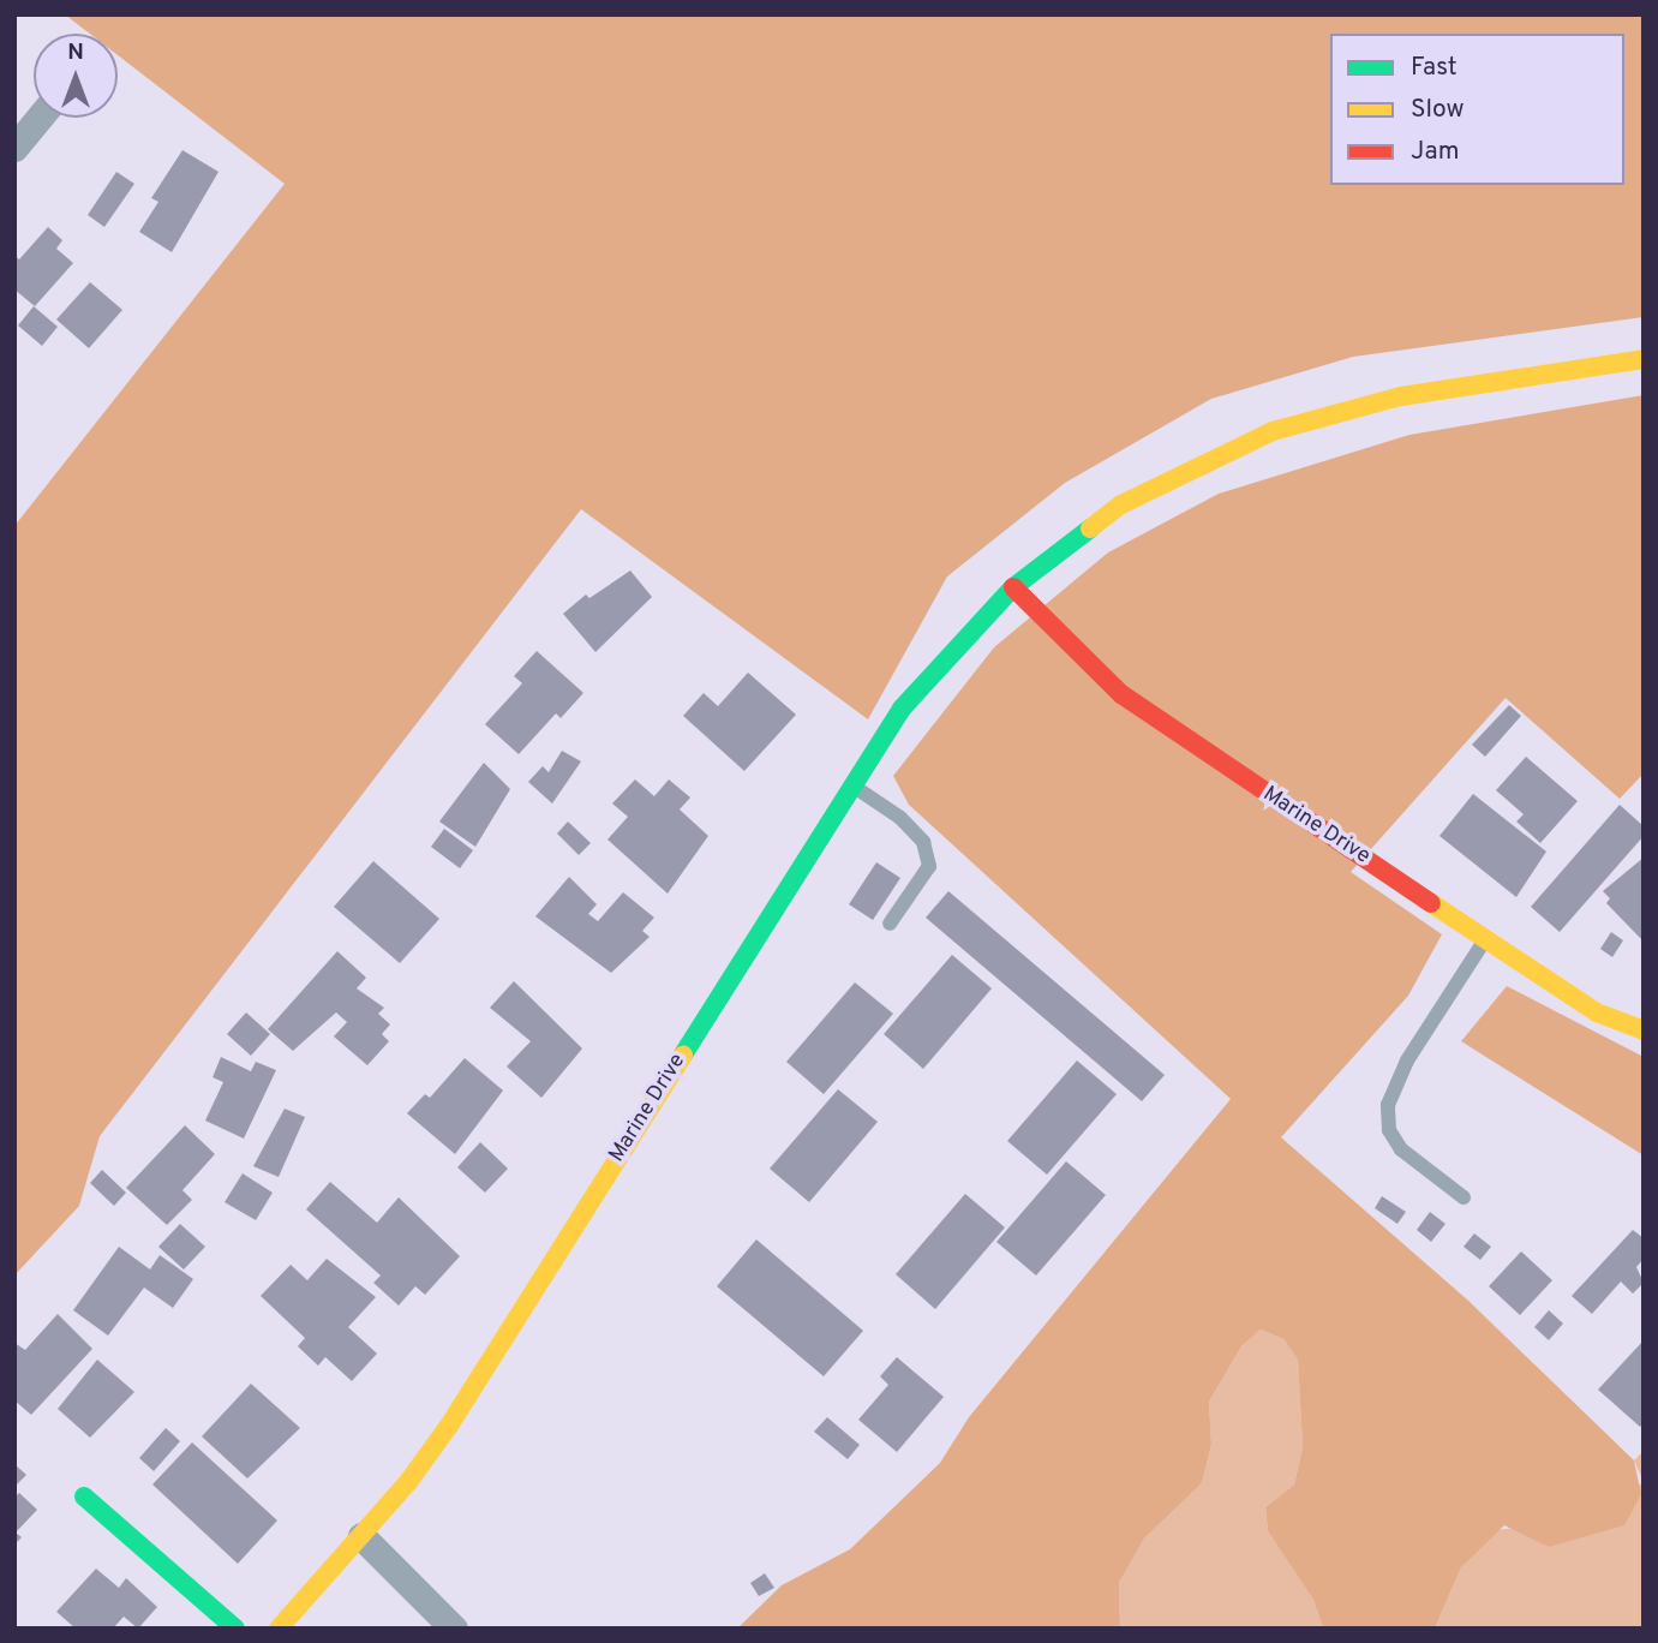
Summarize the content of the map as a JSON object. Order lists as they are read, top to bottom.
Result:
{
  "streets": {
    "street": ["Marine Drive"]
  },
  "legend": ["Fast", "Slow", "Jam"],
  "north": "top"
}
